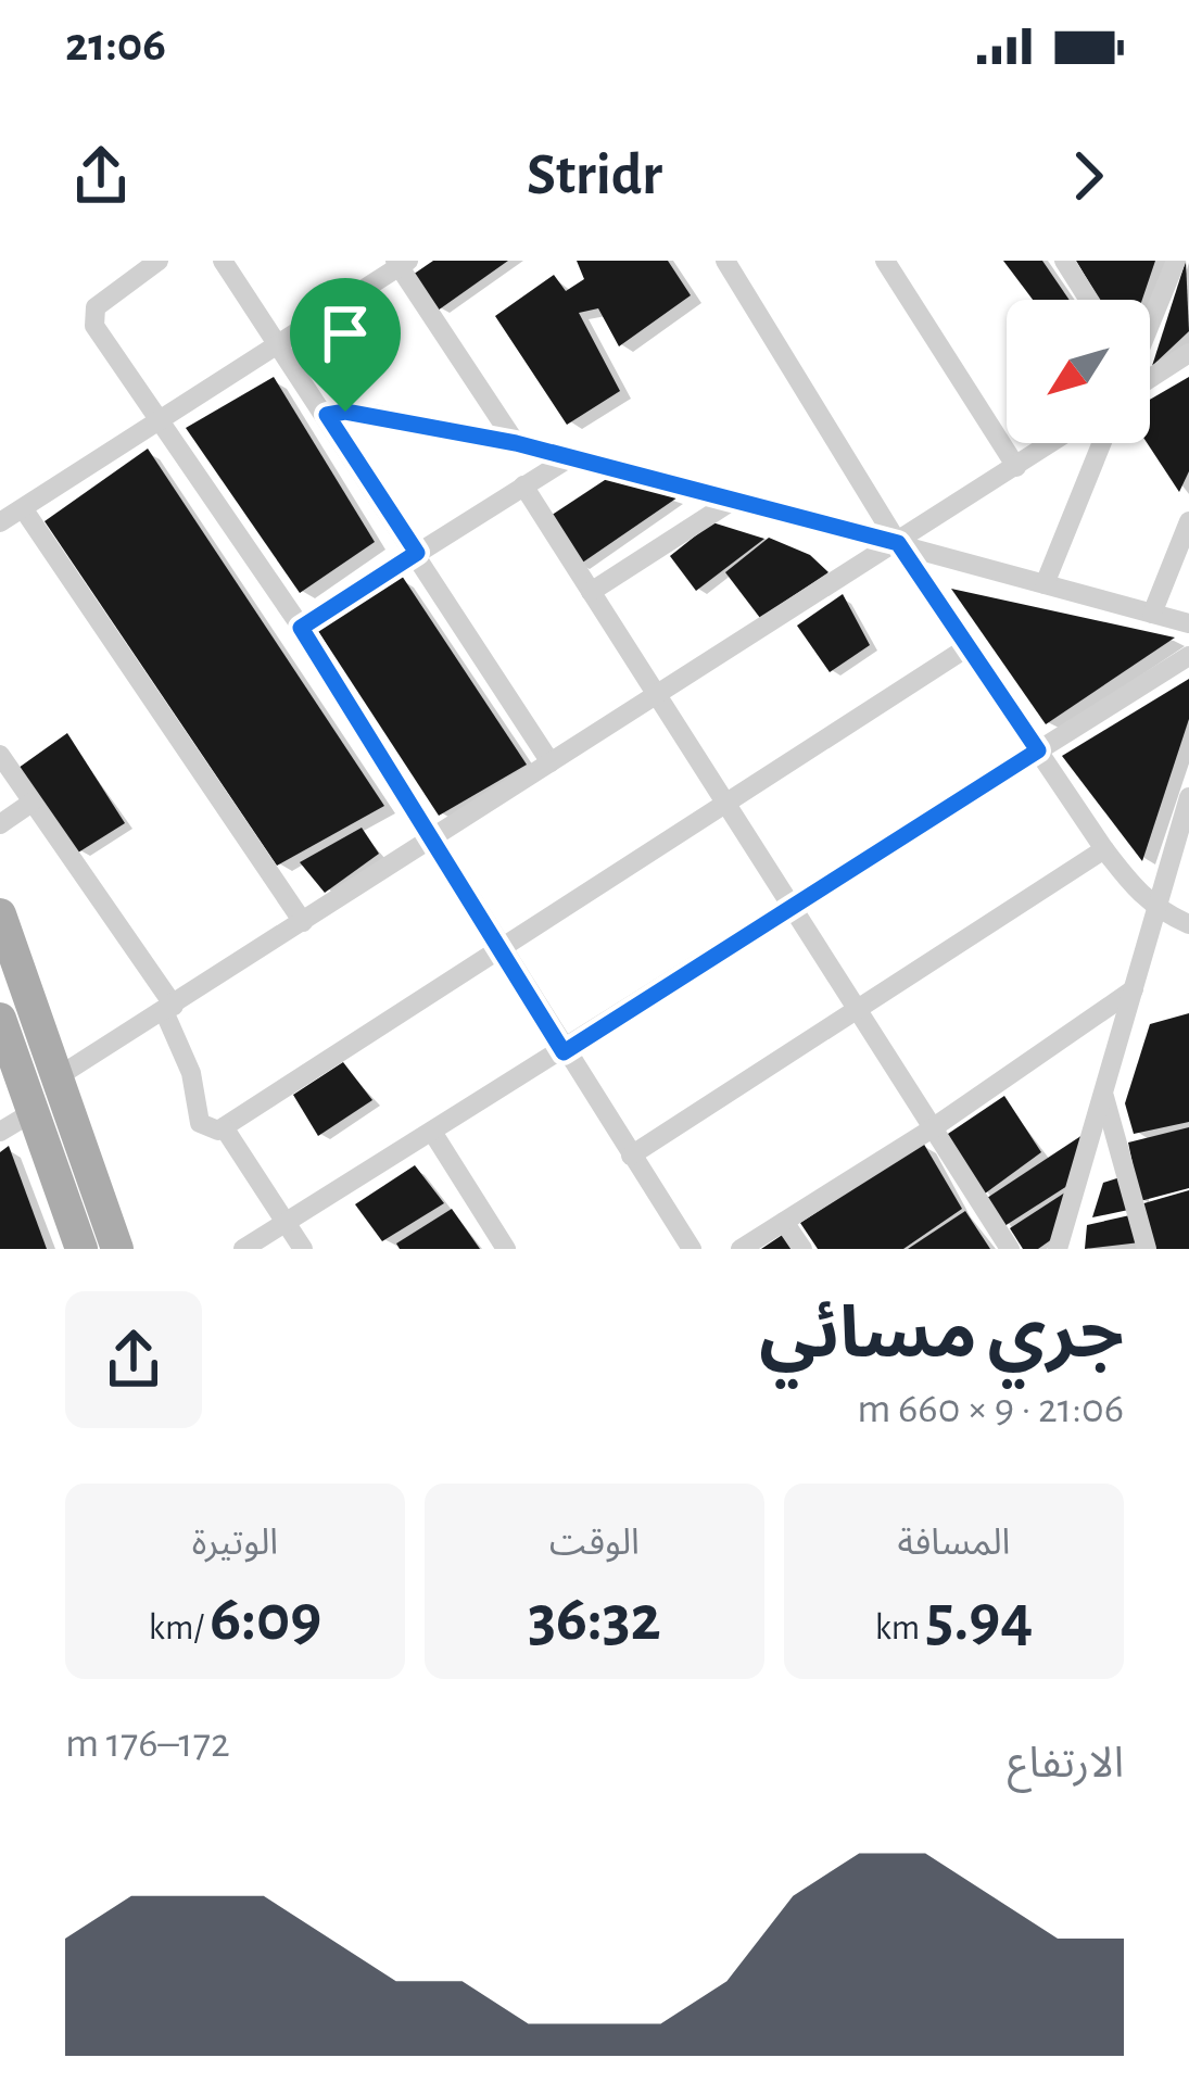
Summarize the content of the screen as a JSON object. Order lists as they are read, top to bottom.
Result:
{
  "north": "bottom left",
  "page": {
    "status": "21:06",
    "header": "Stridr",
    "heading": ["جري مسائي", "21:06 · 9 × 660 m"],
    "stats": [
      ["المسافة", "5.94 km"],
      ["الوقت", "36:32"],
      ["الوتيرة", "6:09 /km"]
    ],
    "chart": ["الارتفاع", "172–176 m"]
  }
}
